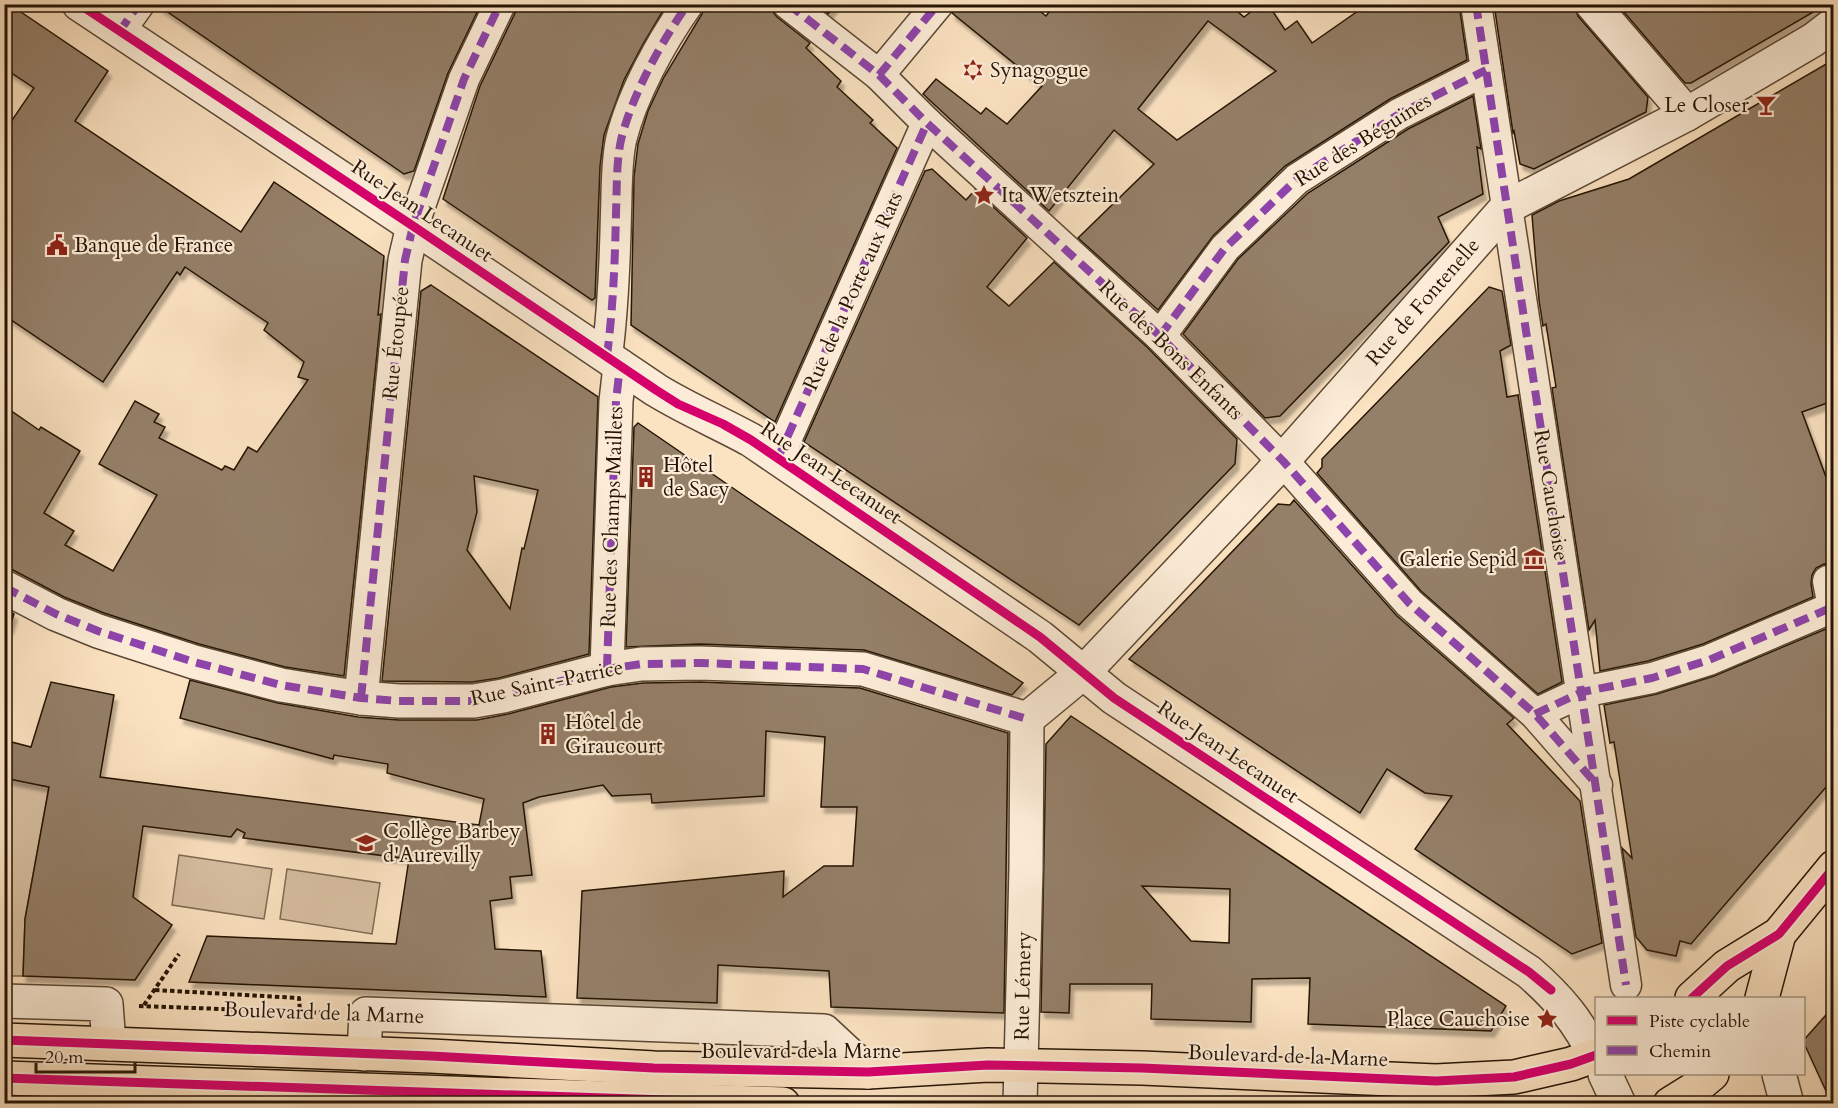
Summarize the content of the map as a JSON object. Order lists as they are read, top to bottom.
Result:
{
  "streets": {
    "main road": ["Boulevard de la Marne"],
    "street": [
      "Rue des Béguines",
      "Rue Jean Lecanuet",
      "Rue de la Porte aux Rats",
      "Rue de Fontenelle",
      "Rue Étoupée",
      "Rue des Bons Enfants",
      "Rue Cauchoise",
      "Rue des Champs Maillets",
      "Rue Saint-Patrice",
      "Rue Lémery"
    ]
  },
  "crossings": [
    ["Rue des Béguines", "Rue des Bons Enfants"],
    ["Rue des Béguines", "Rue Cauchoise"],
    ["Rue Jean Lecanuet", "Rue de la Porte aux Rats"],
    ["Rue Jean Lecanuet", "Rue de Fontenelle"],
    ["Rue Jean Lecanuet", "Rue Étoupée"],
    ["Rue Jean Lecanuet", "Rue des Champs Maillets"],
    ["Rue de la Porte aux Rats", "Rue des Bons Enfants"],
    ["Rue de Fontenelle", "Rue des Bons Enfants"],
    ["Rue de Fontenelle", "Rue Cauchoise"],
    ["Rue Étoupée", "Rue Saint-Patrice"],
    ["Rue des Bons Enfants", "Rue Cauchoise"],
    ["Rue des Champs Maillets", "Rue Saint-Patrice"],
    ["Rue Saint-Patrice", "Rue Lémery"],
    ["Rue Lémery", "Boulevard de la Marne"]
  ],
  "places": {
    "synagogue": ["Synagogue"],
    "bar": ["Le Closer"],
    "place": ["Ita Wetsztein", "Place Cauchoise"],
    "public building": ["Banque de France"],
    "building": ["Hôtel de Sacy", "Hôtel de Giraucourt"],
    "museum": ["Galerie Sepid"],
    "school or university": ["Collège Barbey d'Aurevilly"]
  },
  "legend": ["Piste cyclable", "Chemin"],
  "scale_bar": "20 m"
}
